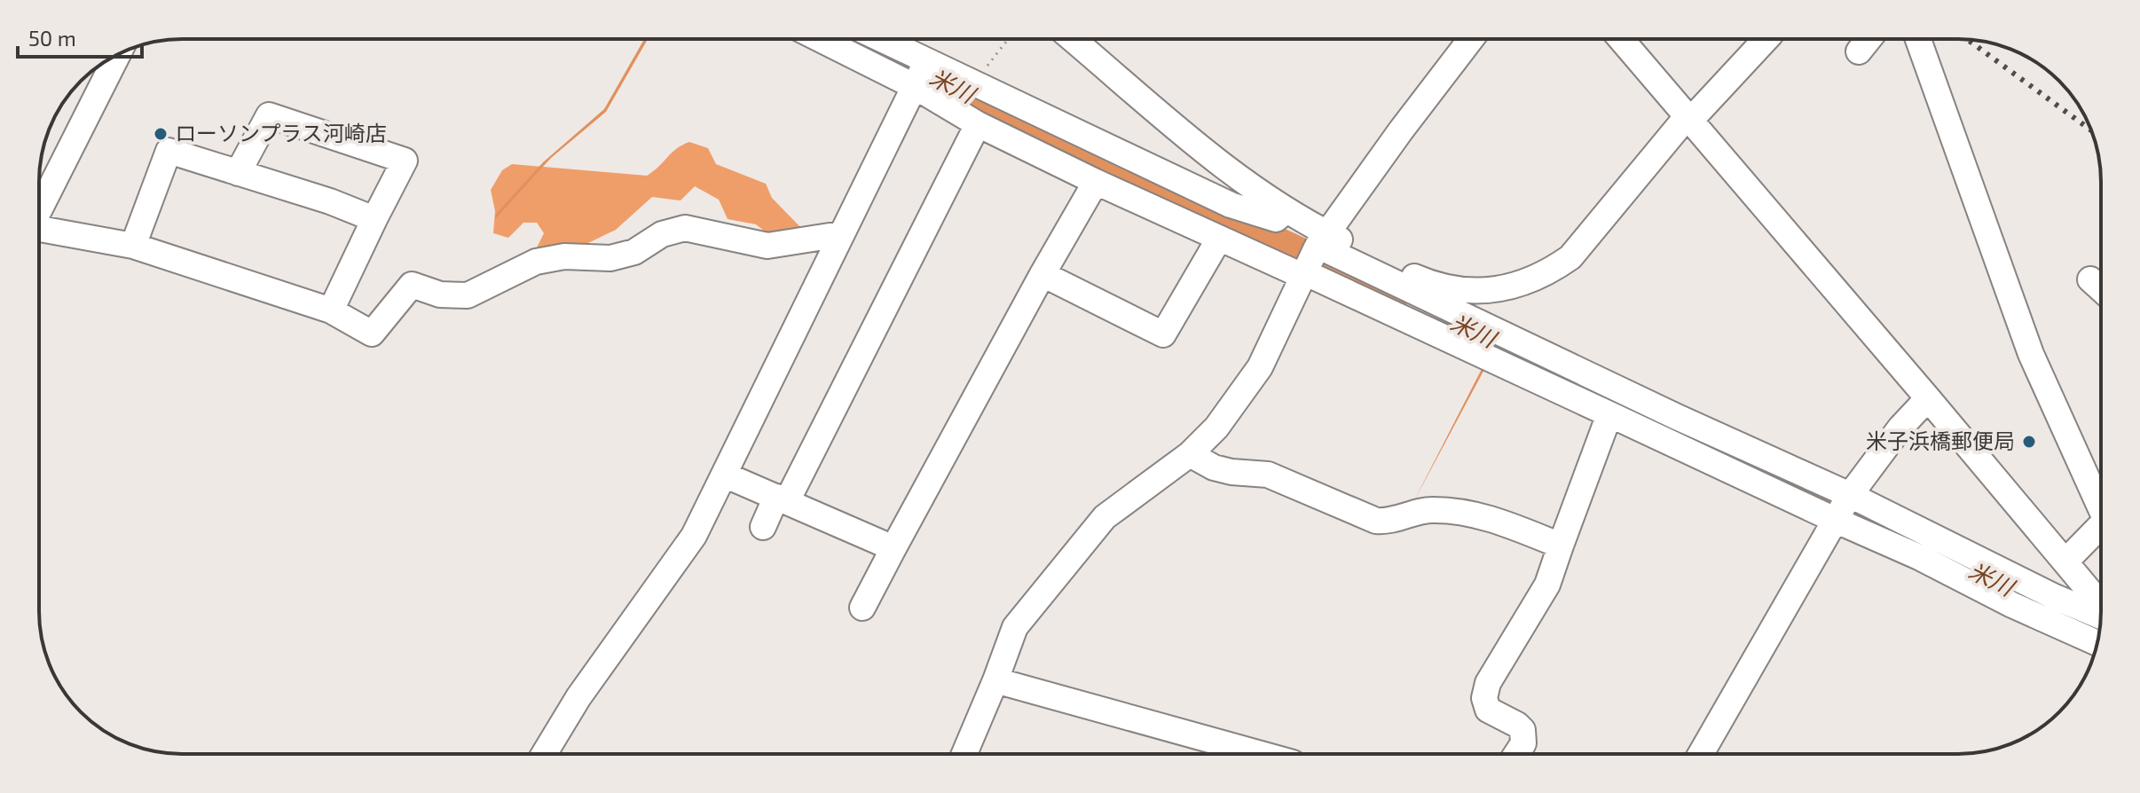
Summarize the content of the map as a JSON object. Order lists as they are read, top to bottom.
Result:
{
  "water": ["米川"],
  "places": ["ローソンプラス河崎店", "米子浜橋郵便局"],
  "scale_bar": "50 m"
}
